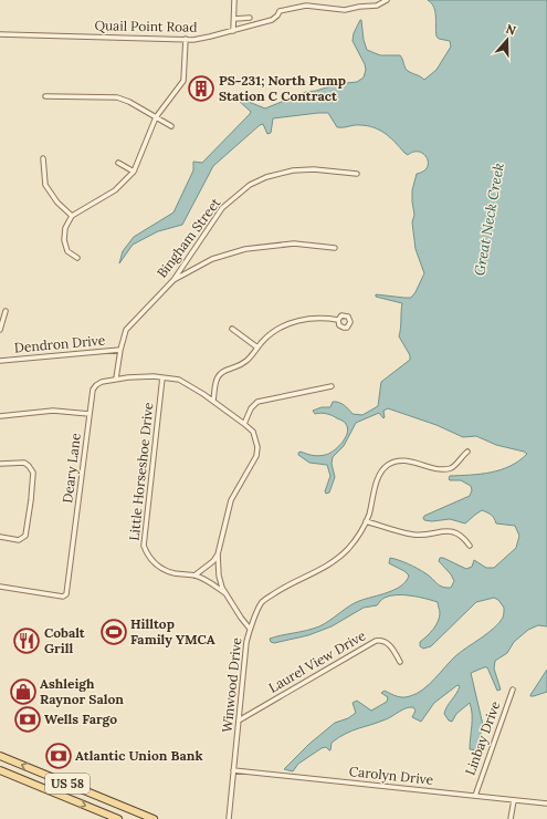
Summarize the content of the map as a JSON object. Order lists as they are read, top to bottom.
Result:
{
  "streets": {
    "main road": ["US 58"],
    "street": [
      "Quail Point Road",
      "Bingham Street",
      "Dendron Drive",
      "Deary Lane",
      "Little Horseshoe Drive",
      "Laurel View Drive",
      "Winwood Drive",
      "Linbay Drive",
      "Carolyn Drive"
    ]
  },
  "crossings": [
    ["Bingham Street", "Dendron Drive"],
    ["Bingham Street", "Deary Lane"],
    ["Laurel View Drive", "Winwood Drive"],
    ["Winwood Drive", "Carolyn Drive"],
    ["Linbay Drive", "Carolyn Drive"]
  ],
  "water": ["Great Neck Creek"],
  "places": {
    "building": ["PS-231; North Pump Station C Contract"],
    "sports": ["Hilltop Family YMCA"],
    "restaurant": ["Cobalt Grill"],
    "shop": ["Ashleigh Raynor Salon"],
    "bank": ["Wells Fargo", "Atlantic Union Bank"]
  },
  "north": "top"
}
